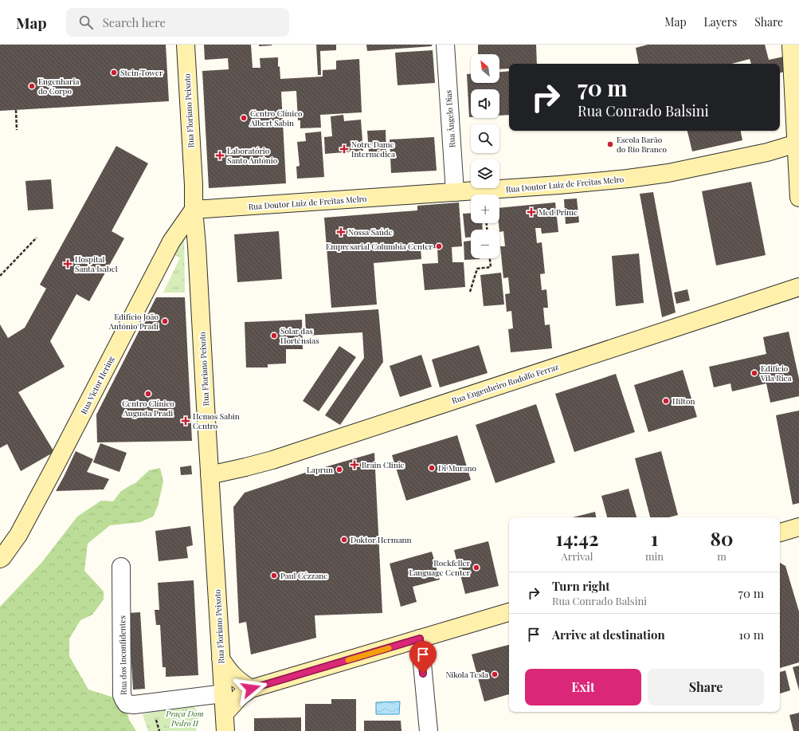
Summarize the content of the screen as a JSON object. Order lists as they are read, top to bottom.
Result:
{
  "streets": {
    "street": [
      "Rua Floriano Peixoto",
      "Rua Ângelo Dias",
      "Rua Doutor Luiz de Freitas Melro",
      "Rua Engenheiro Rodolfo Ferraz",
      "Rua Victor Hering",
      "Rua dos Inconfidentes"
    ]
  },
  "crossings": [
    ["Rua Floriano Peixoto", "Rua Doutor Luiz de Freitas Melro"],
    ["Rua Floriano Peixoto", "Rua Engenheiro Rodolfo Ferraz"],
    ["Rua Floriano Peixoto", "Rua Victor Hering"],
    ["Rua Floriano Peixoto", "Rua dos Inconfidentes"],
    ["Rua Ângelo Dias", "Rua Doutor Luiz de Freitas Melro"],
    ["Rua Doutor Luiz de Freitas Melro", "Rua Victor Hering"]
  ],
  "parks": ["Praça Dom Pedro II"],
  "places": {
    "other": [
      "Stein Tower",
      "Engenharia do Corpo",
      "Centro Clínico Albert Sabin",
      "Escola Barão do Rio Branco",
      "Empresarial Columbia Center",
      "Edifício João Antônio Pradi",
      "Solar das Hortênsias",
      "Edifício Vila Rica",
      "Centro Clínico Augusta Pradi",
      "Hilton",
      "Di Murano",
      "Laprun",
      "Doktor Hermann",
      "Rockfeller Language Center",
      "Paul Cézzane",
      "Nikola Tesla"
    ],
    "health": [
      "Notre Dame Intermédica",
      "Laboratório Santo Antônio",
      "Med Prime",
      "Nossa Saúde",
      "Hospital Santa Isabel",
      "Hemos Sabin Centro",
      "Brain Clinic"
    ]
  },
  "north": "top left",
  "page": {
    "header": "Map",
    "search": "Search here",
    "nav": ["Map", "Layers", "Share"],
    "map_buttons": ["+", "−"],
    "turn": ["70 m", "Rua Conrado Balsini"],
    "eta": [
      "14:42",
      "Arrival",
      "1",
      "min",
      "80",
      "m"
    ],
    "list": [
      {
        "name": "Turn right",
        "note": "Rua Conrado Balsini",
        "value": "70 m"
      },
      {
        "name": "Arrive at destination",
        "value": "10 m"
      }
    ],
    "buttons": ["Exit", "Share"]
  }
}
